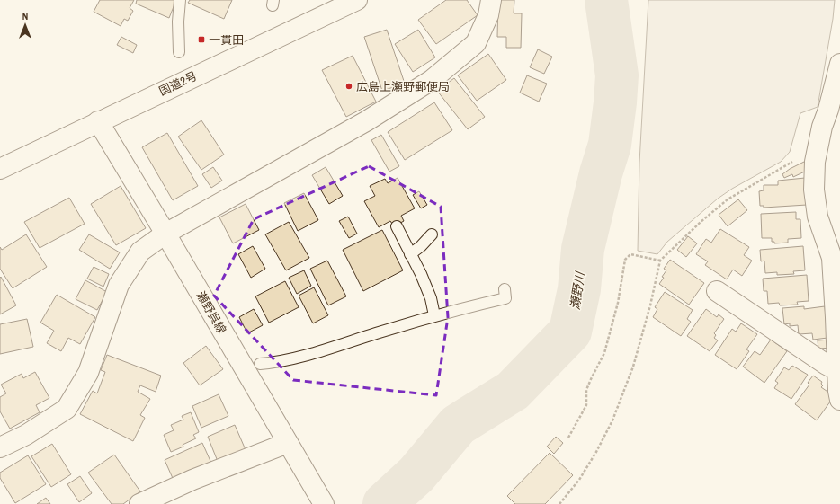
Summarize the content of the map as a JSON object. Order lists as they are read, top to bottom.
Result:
{
  "streets": {
    "main road": ["国道2号", "瀬野呉線"]
  },
  "crossings": [
    ["国道2号", "瀬野呉線"]
  ],
  "water": ["瀬野川"],
  "places": {
    "transit": ["一貫田"],
    "other": ["広島上瀬野郵便局"]
  },
  "north": "top"
}
